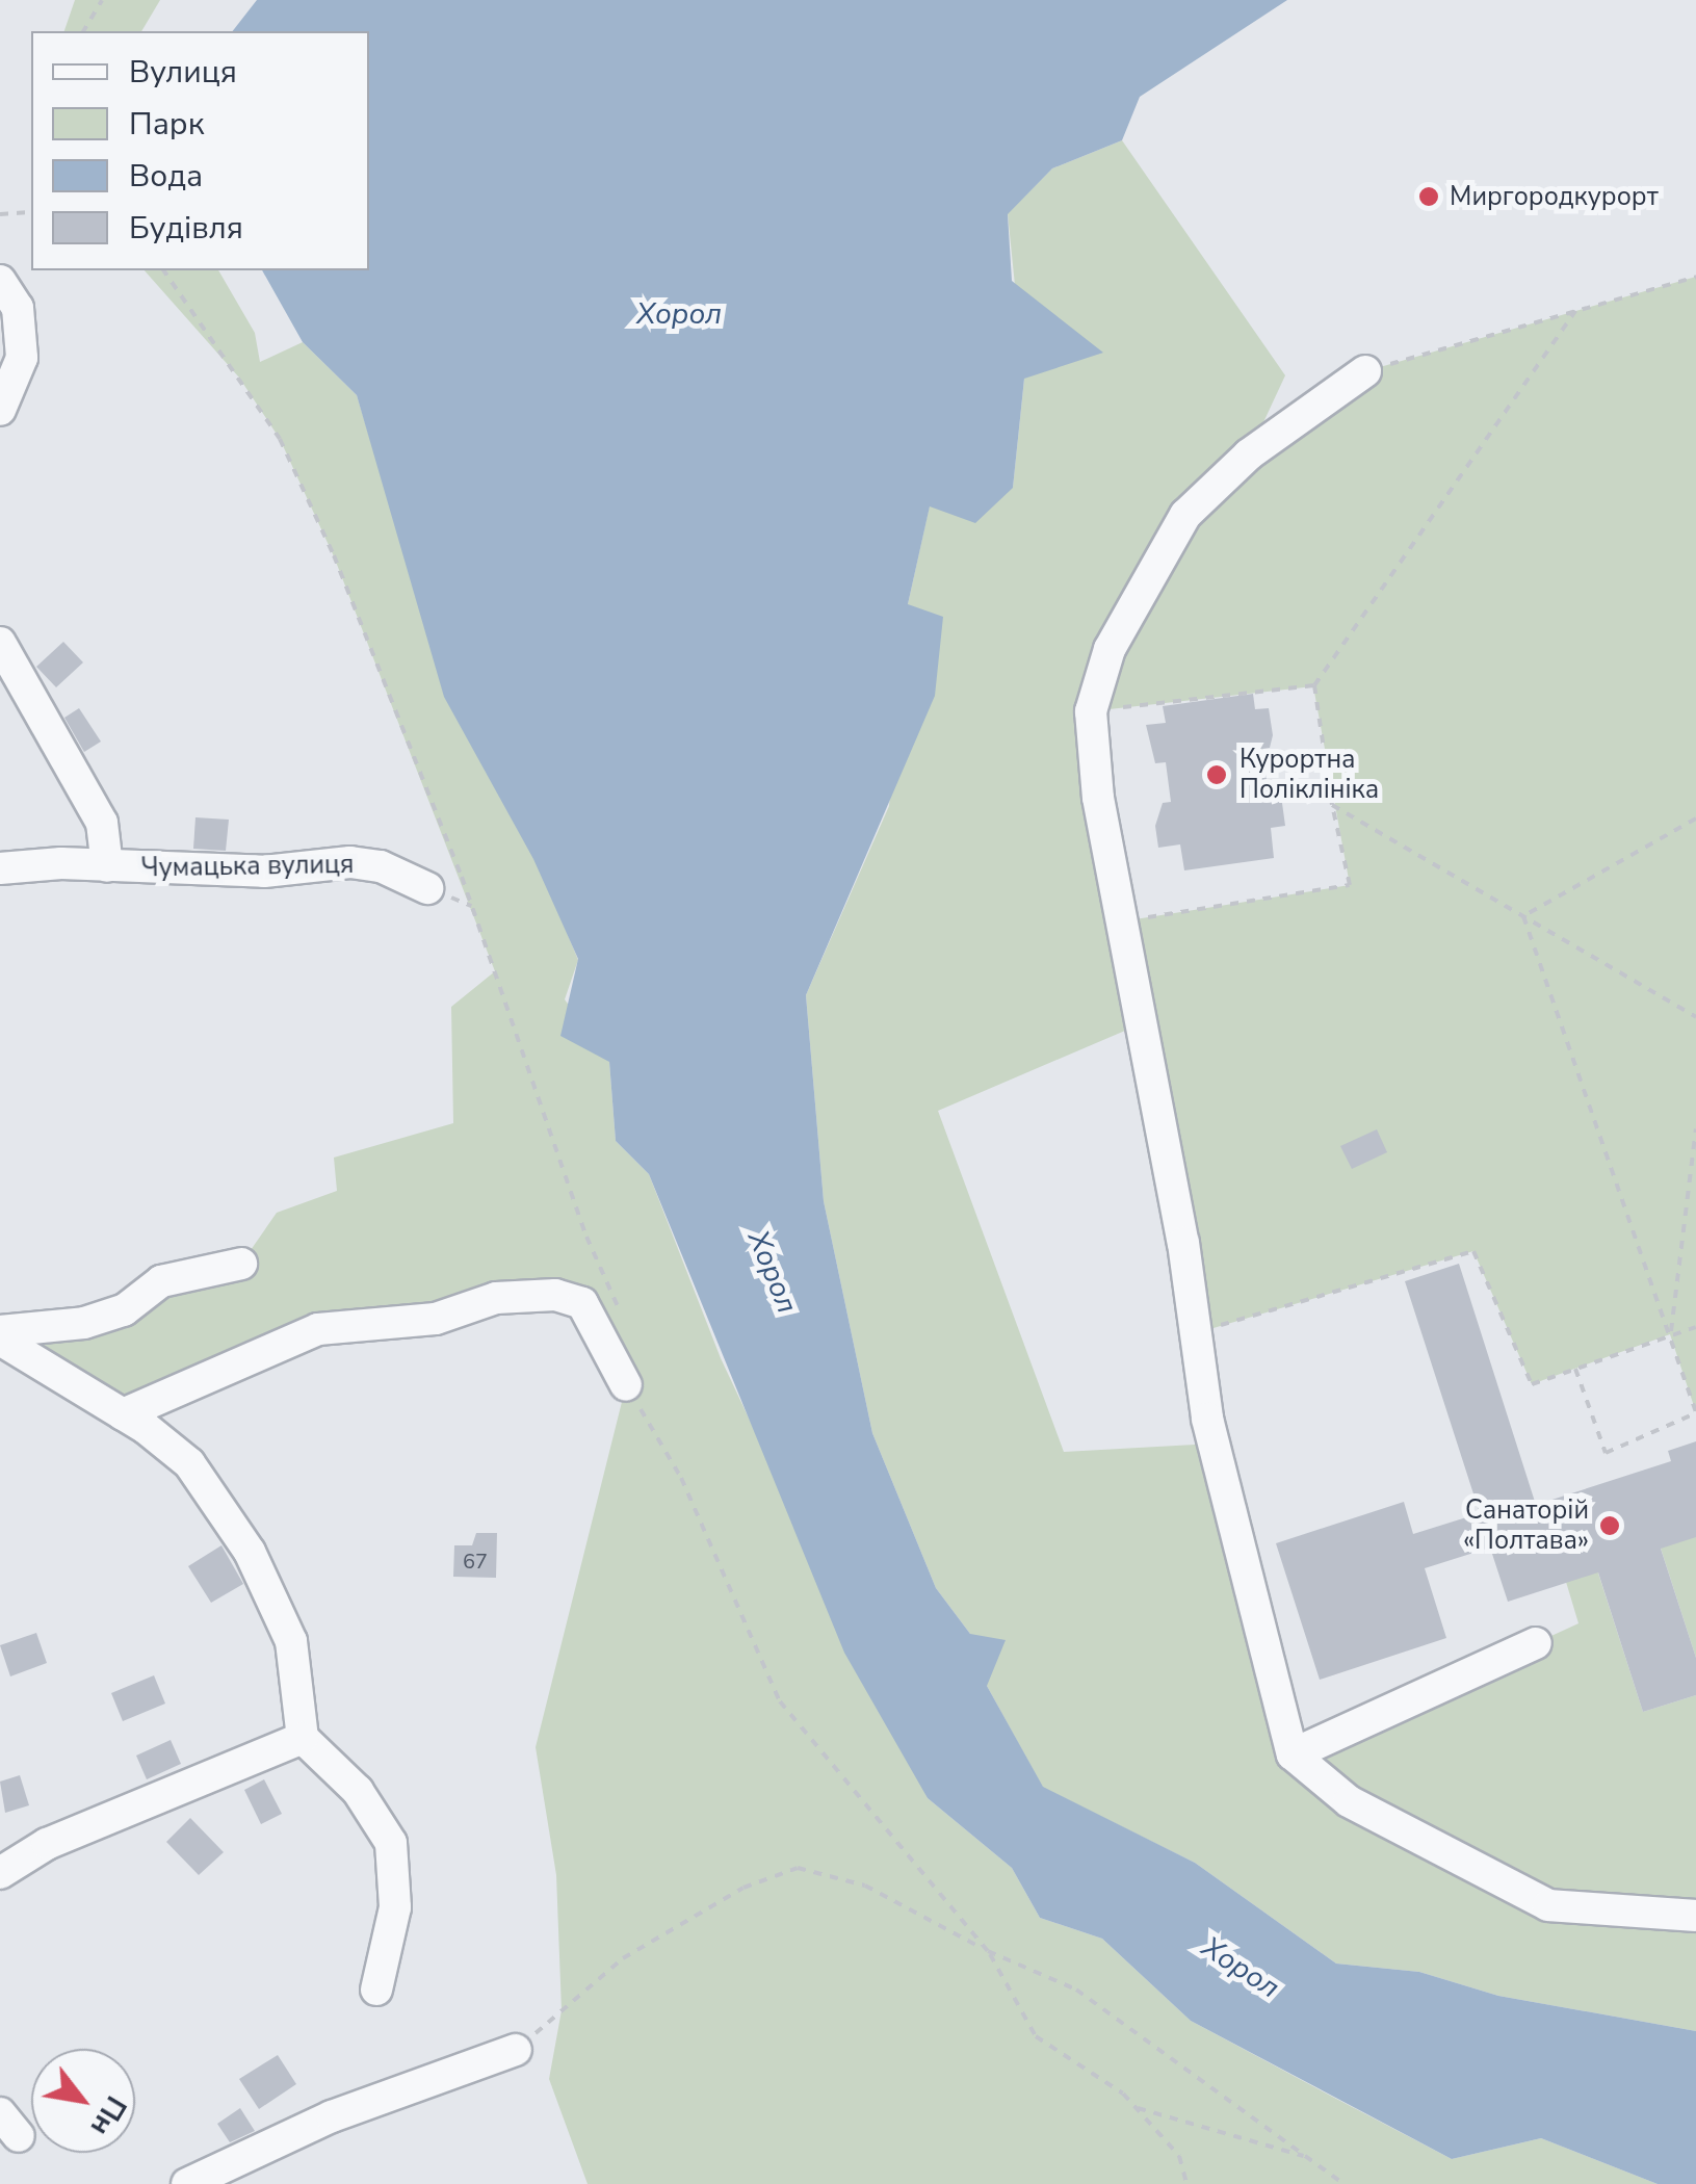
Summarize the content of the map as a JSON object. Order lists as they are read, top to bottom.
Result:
{
  "streets": {
    "street": ["Чумацька вулиця"]
  },
  "water": ["Хорол"],
  "places": ["Миргородкурорт", "Курортна Поліклініка", "Санаторій «Полтава»"],
  "house_numbers": ["67"],
  "legend": [
    "Вулиця",
    "Парк",
    "Вода",
    "Будівля"
  ],
  "north": "bottom right"
}
